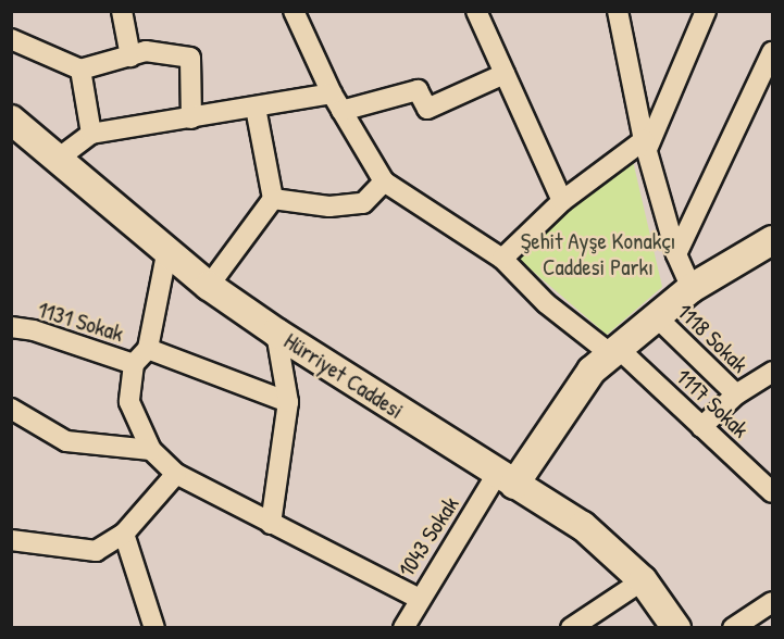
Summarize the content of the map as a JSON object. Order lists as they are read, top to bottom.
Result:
{
  "streets": {
    "street": [
      "1131 Sokak",
      "1118 Sokak",
      "Hürriyet Caddesi",
      "1117 Sokak",
      "1043 Sokak"
    ]
  },
  "crossings": [
    ["1118 Sokak", "1117 Sokak"],
    ["Hürriyet Caddesi", "1043 Sokak"]
  ],
  "parks": ["Şehit Ayşe Konakçı Caddesi Parkı"]
}
